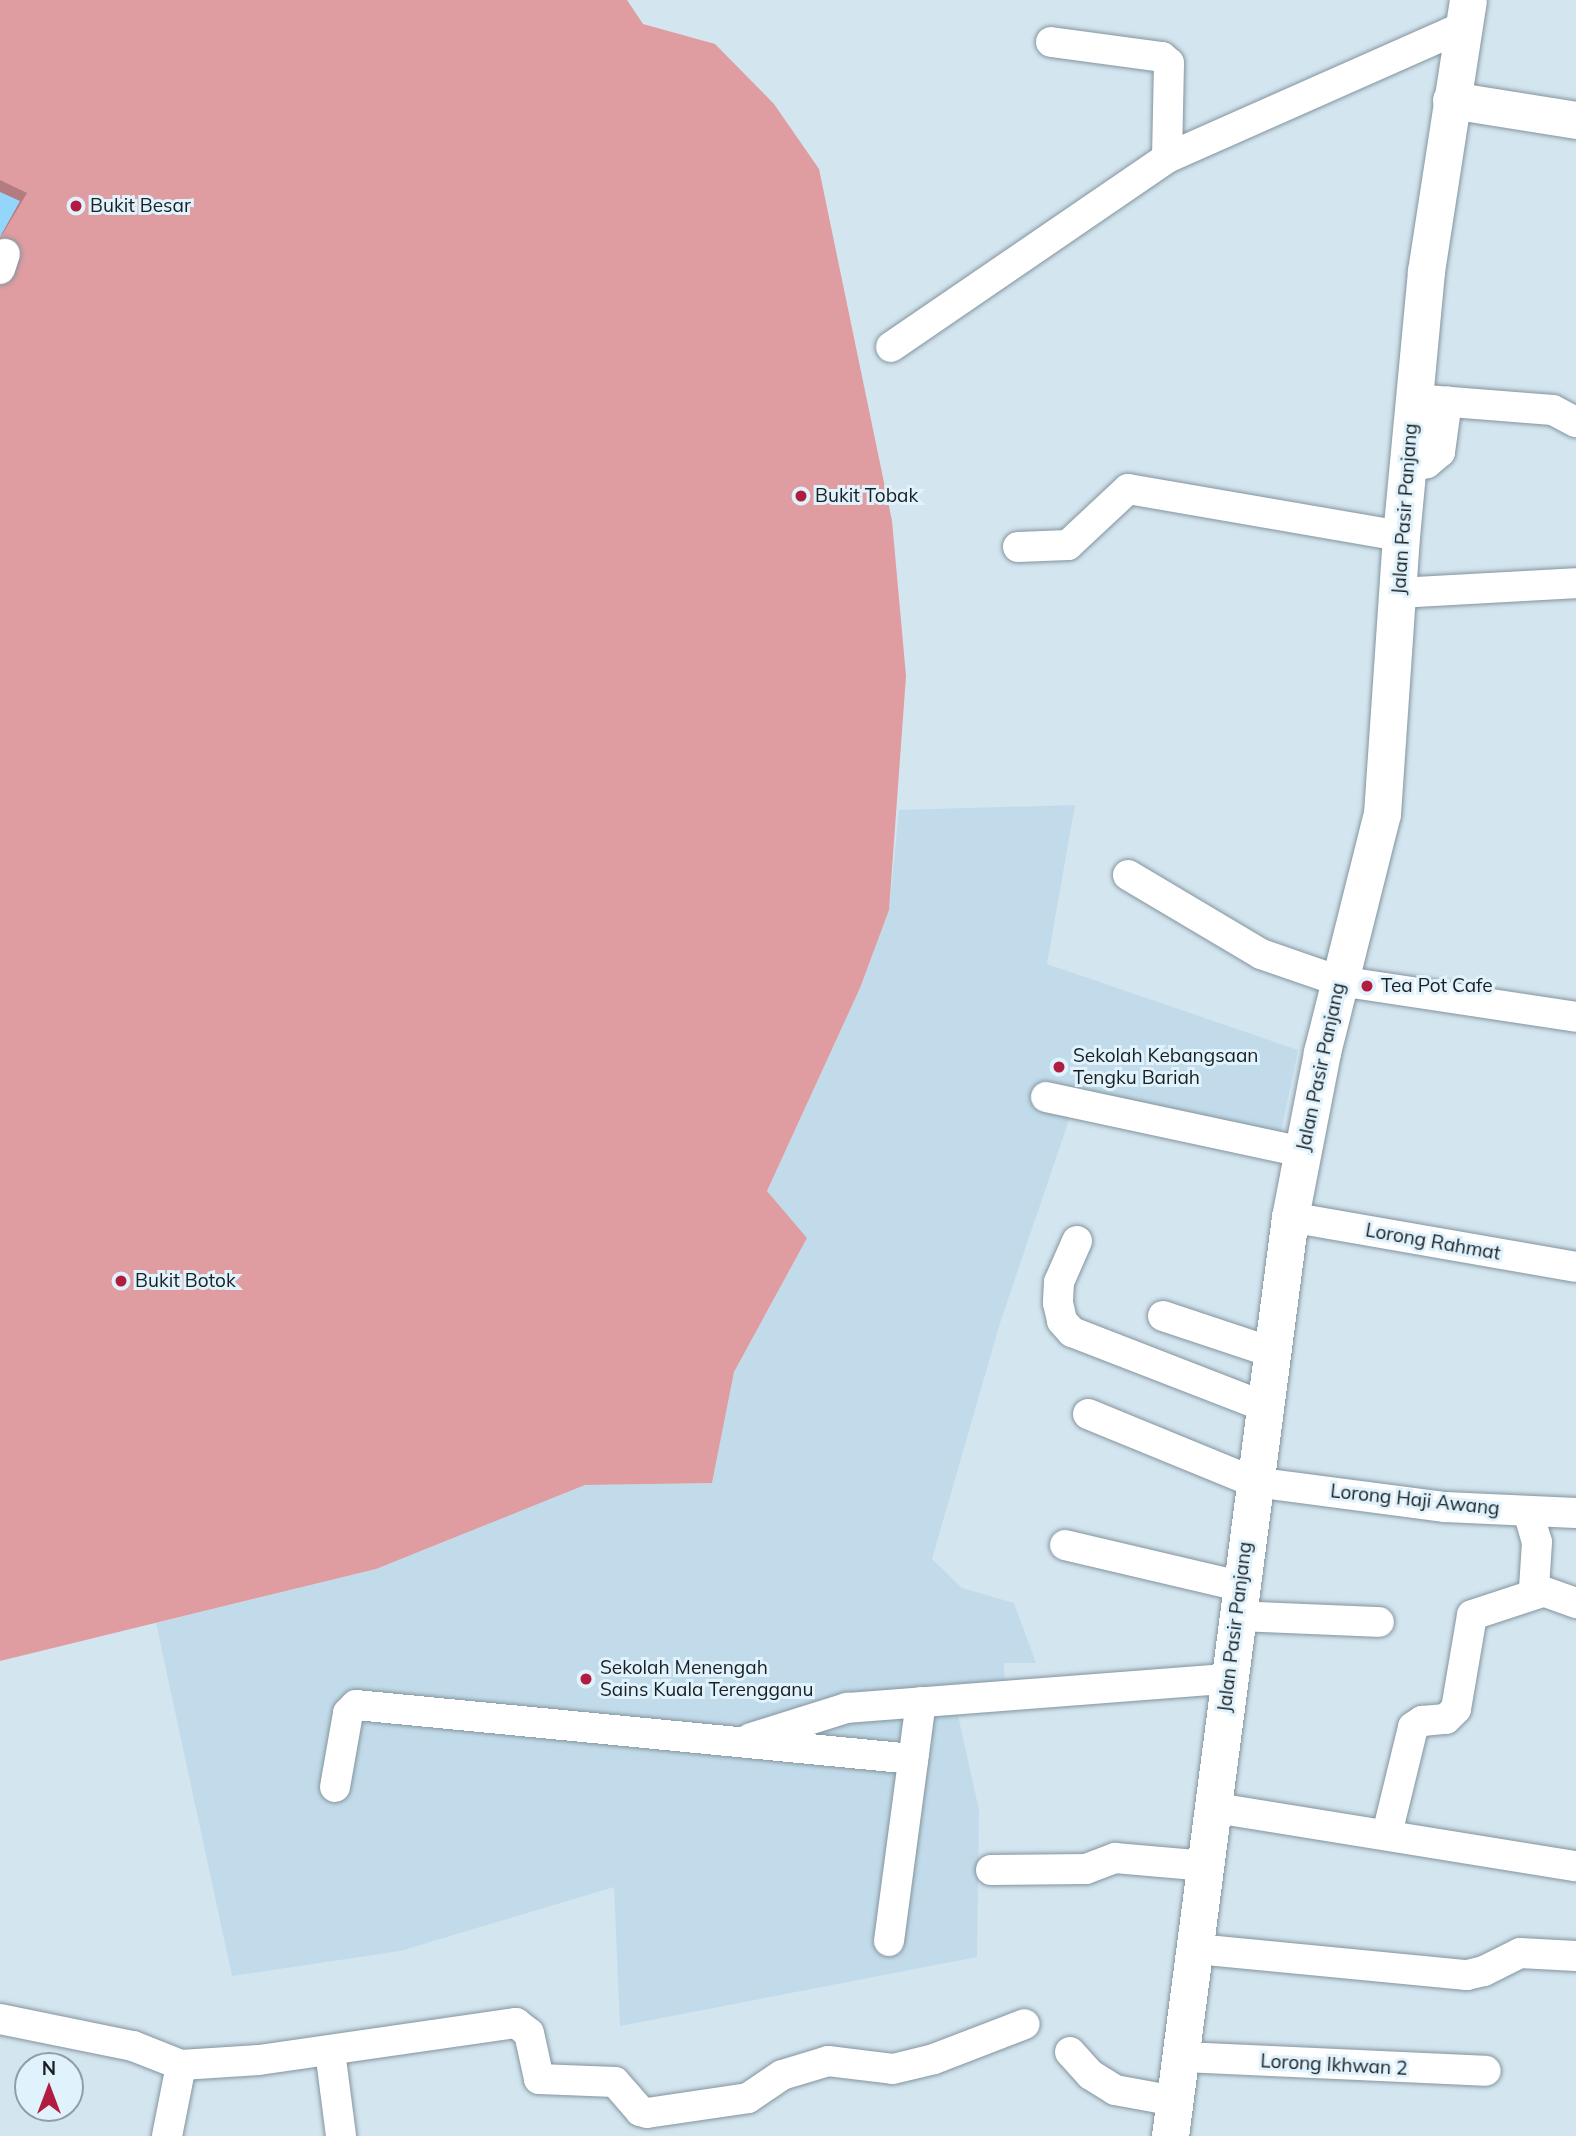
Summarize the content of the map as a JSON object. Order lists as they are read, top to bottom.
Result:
{
  "streets": {
    "main road": ["Jalan Pasir Panjang"],
    "street": ["Lorong Rahmat", "Lorong Haji Awang", "Lorong Ikhwan 2"]
  },
  "crossings": [
    ["Jalan Pasir Panjang", "Lorong Rahmat"],
    ["Jalan Pasir Panjang", "Lorong Haji Awang"],
    ["Jalan Pasir Panjang", "Lorong Ikhwan 2"]
  ],
  "places": [
    "Bukit Besar",
    "Bukit Tobak",
    "Tea Pot Cafe",
    "Sekolah Kebangsaan Tengku Bariah",
    "Bukit Botok",
    "Sekolah Menengah Sains Kuala Terengganu"
  ],
  "north": "top"
}
